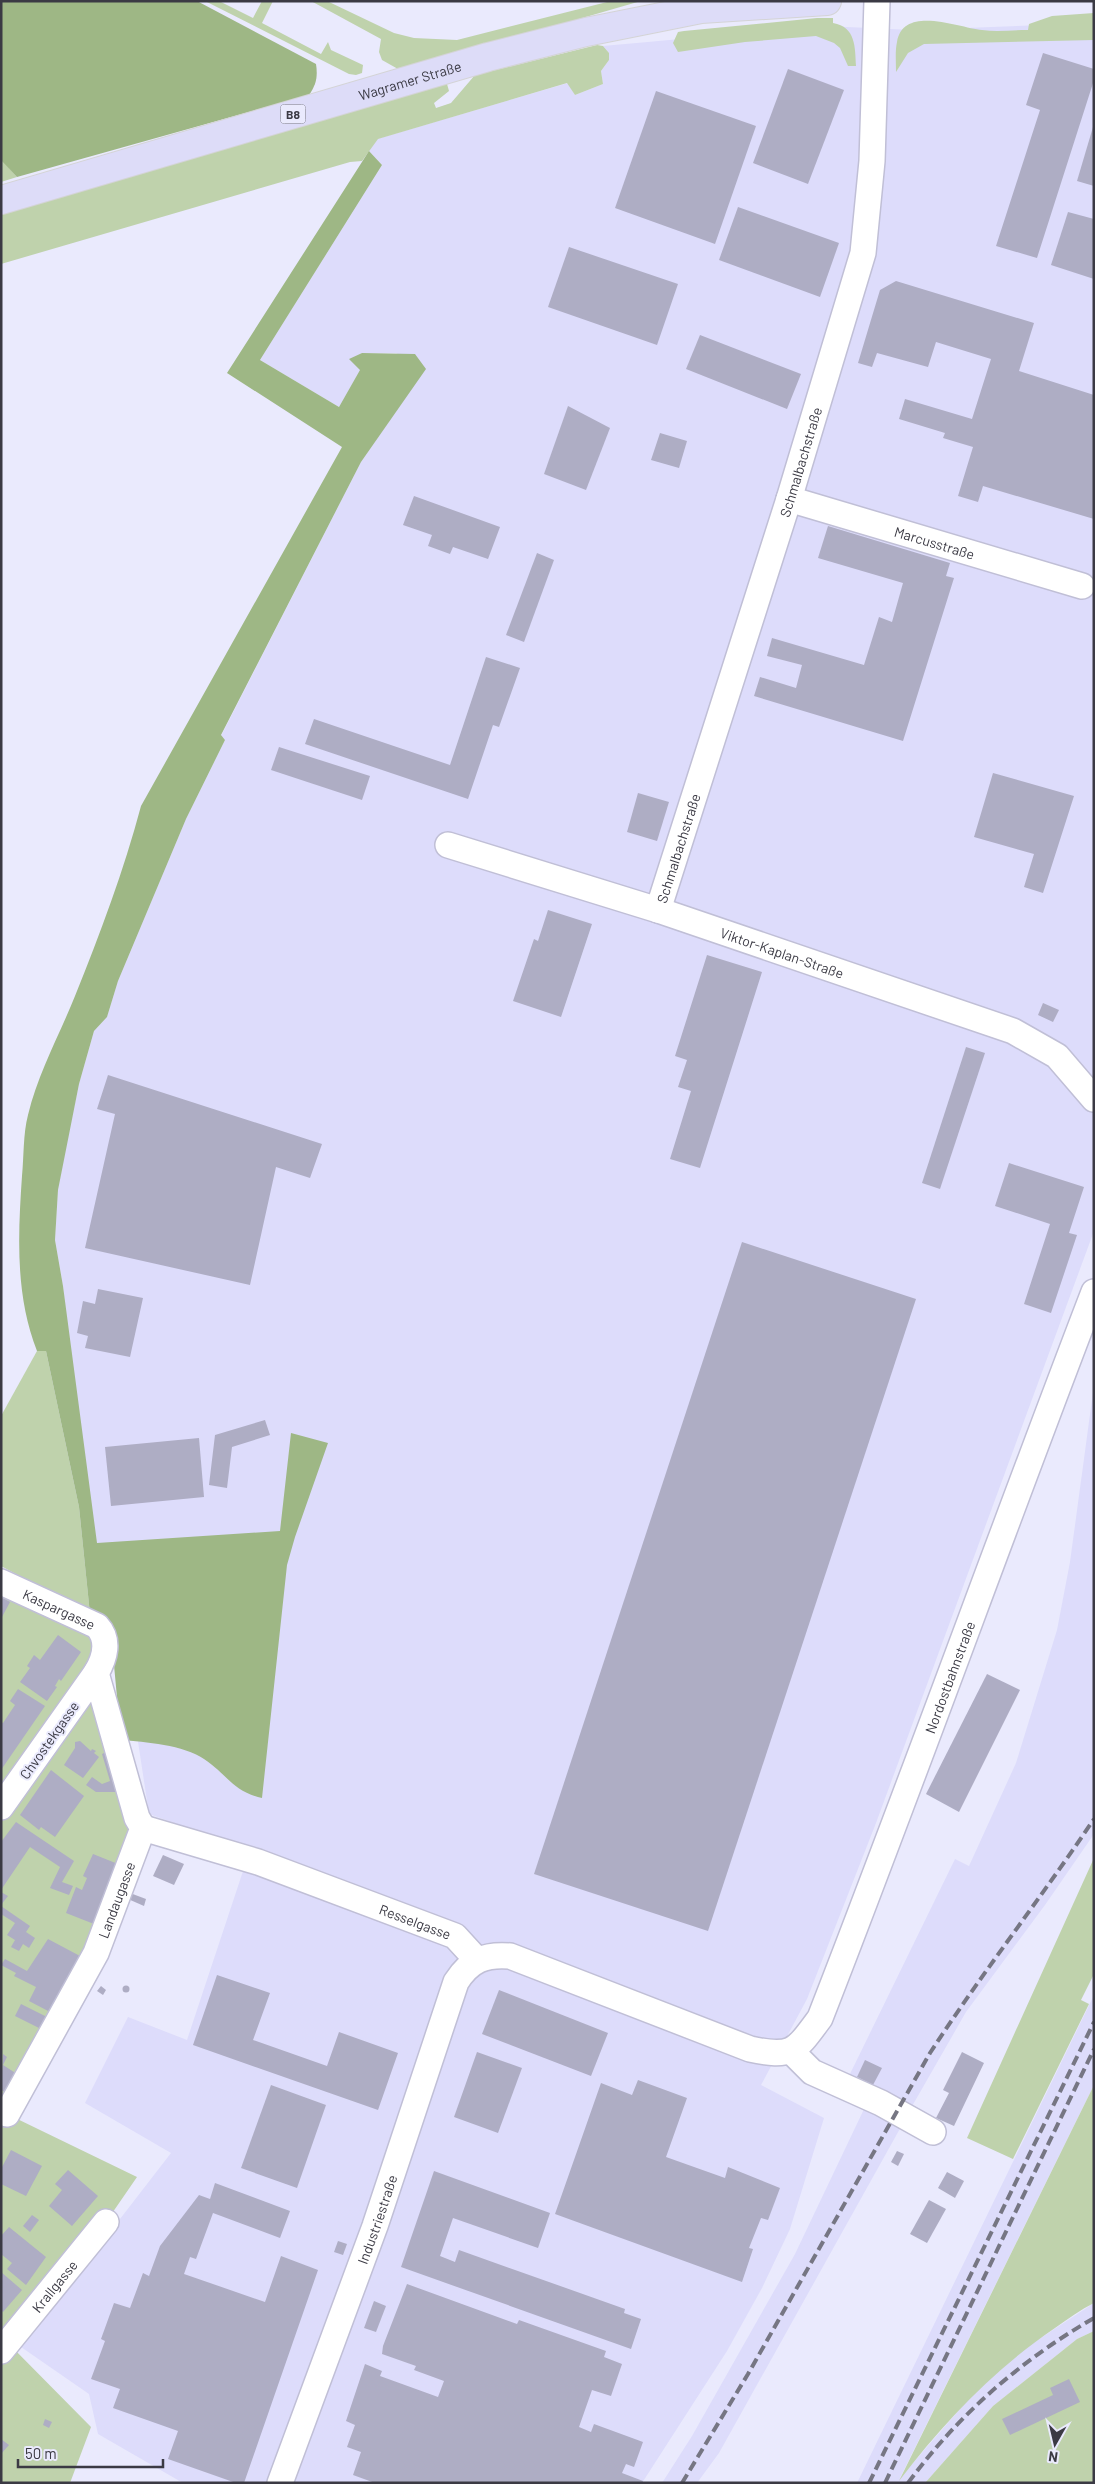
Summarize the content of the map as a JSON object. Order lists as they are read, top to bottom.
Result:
{
  "streets": {
    "main road": ["Wagramer Straße", "B8"],
    "street": [
      "Schmalbachstraße",
      "Marcusstraße",
      "Viktor-Kaplan-Straße",
      "Kaspargasse",
      "Nordostbahnstraße",
      "Chvostekgasse",
      "Landaugasse",
      "Resselgasse",
      "Industriestraße",
      "Krallgasse"
    ]
  },
  "crossings": [
    ["Schmalbachstraße", "Marcusstraße"],
    ["Schmalbachstraße", "Viktor-Kaplan-Straße"],
    ["Kaspargasse", "Chvostekgasse"],
    ["Landaugasse", "Resselgasse"],
    ["Resselgasse", "Industriestraße"]
  ],
  "scale_bar": "50 m",
  "north": "bottom"
}
